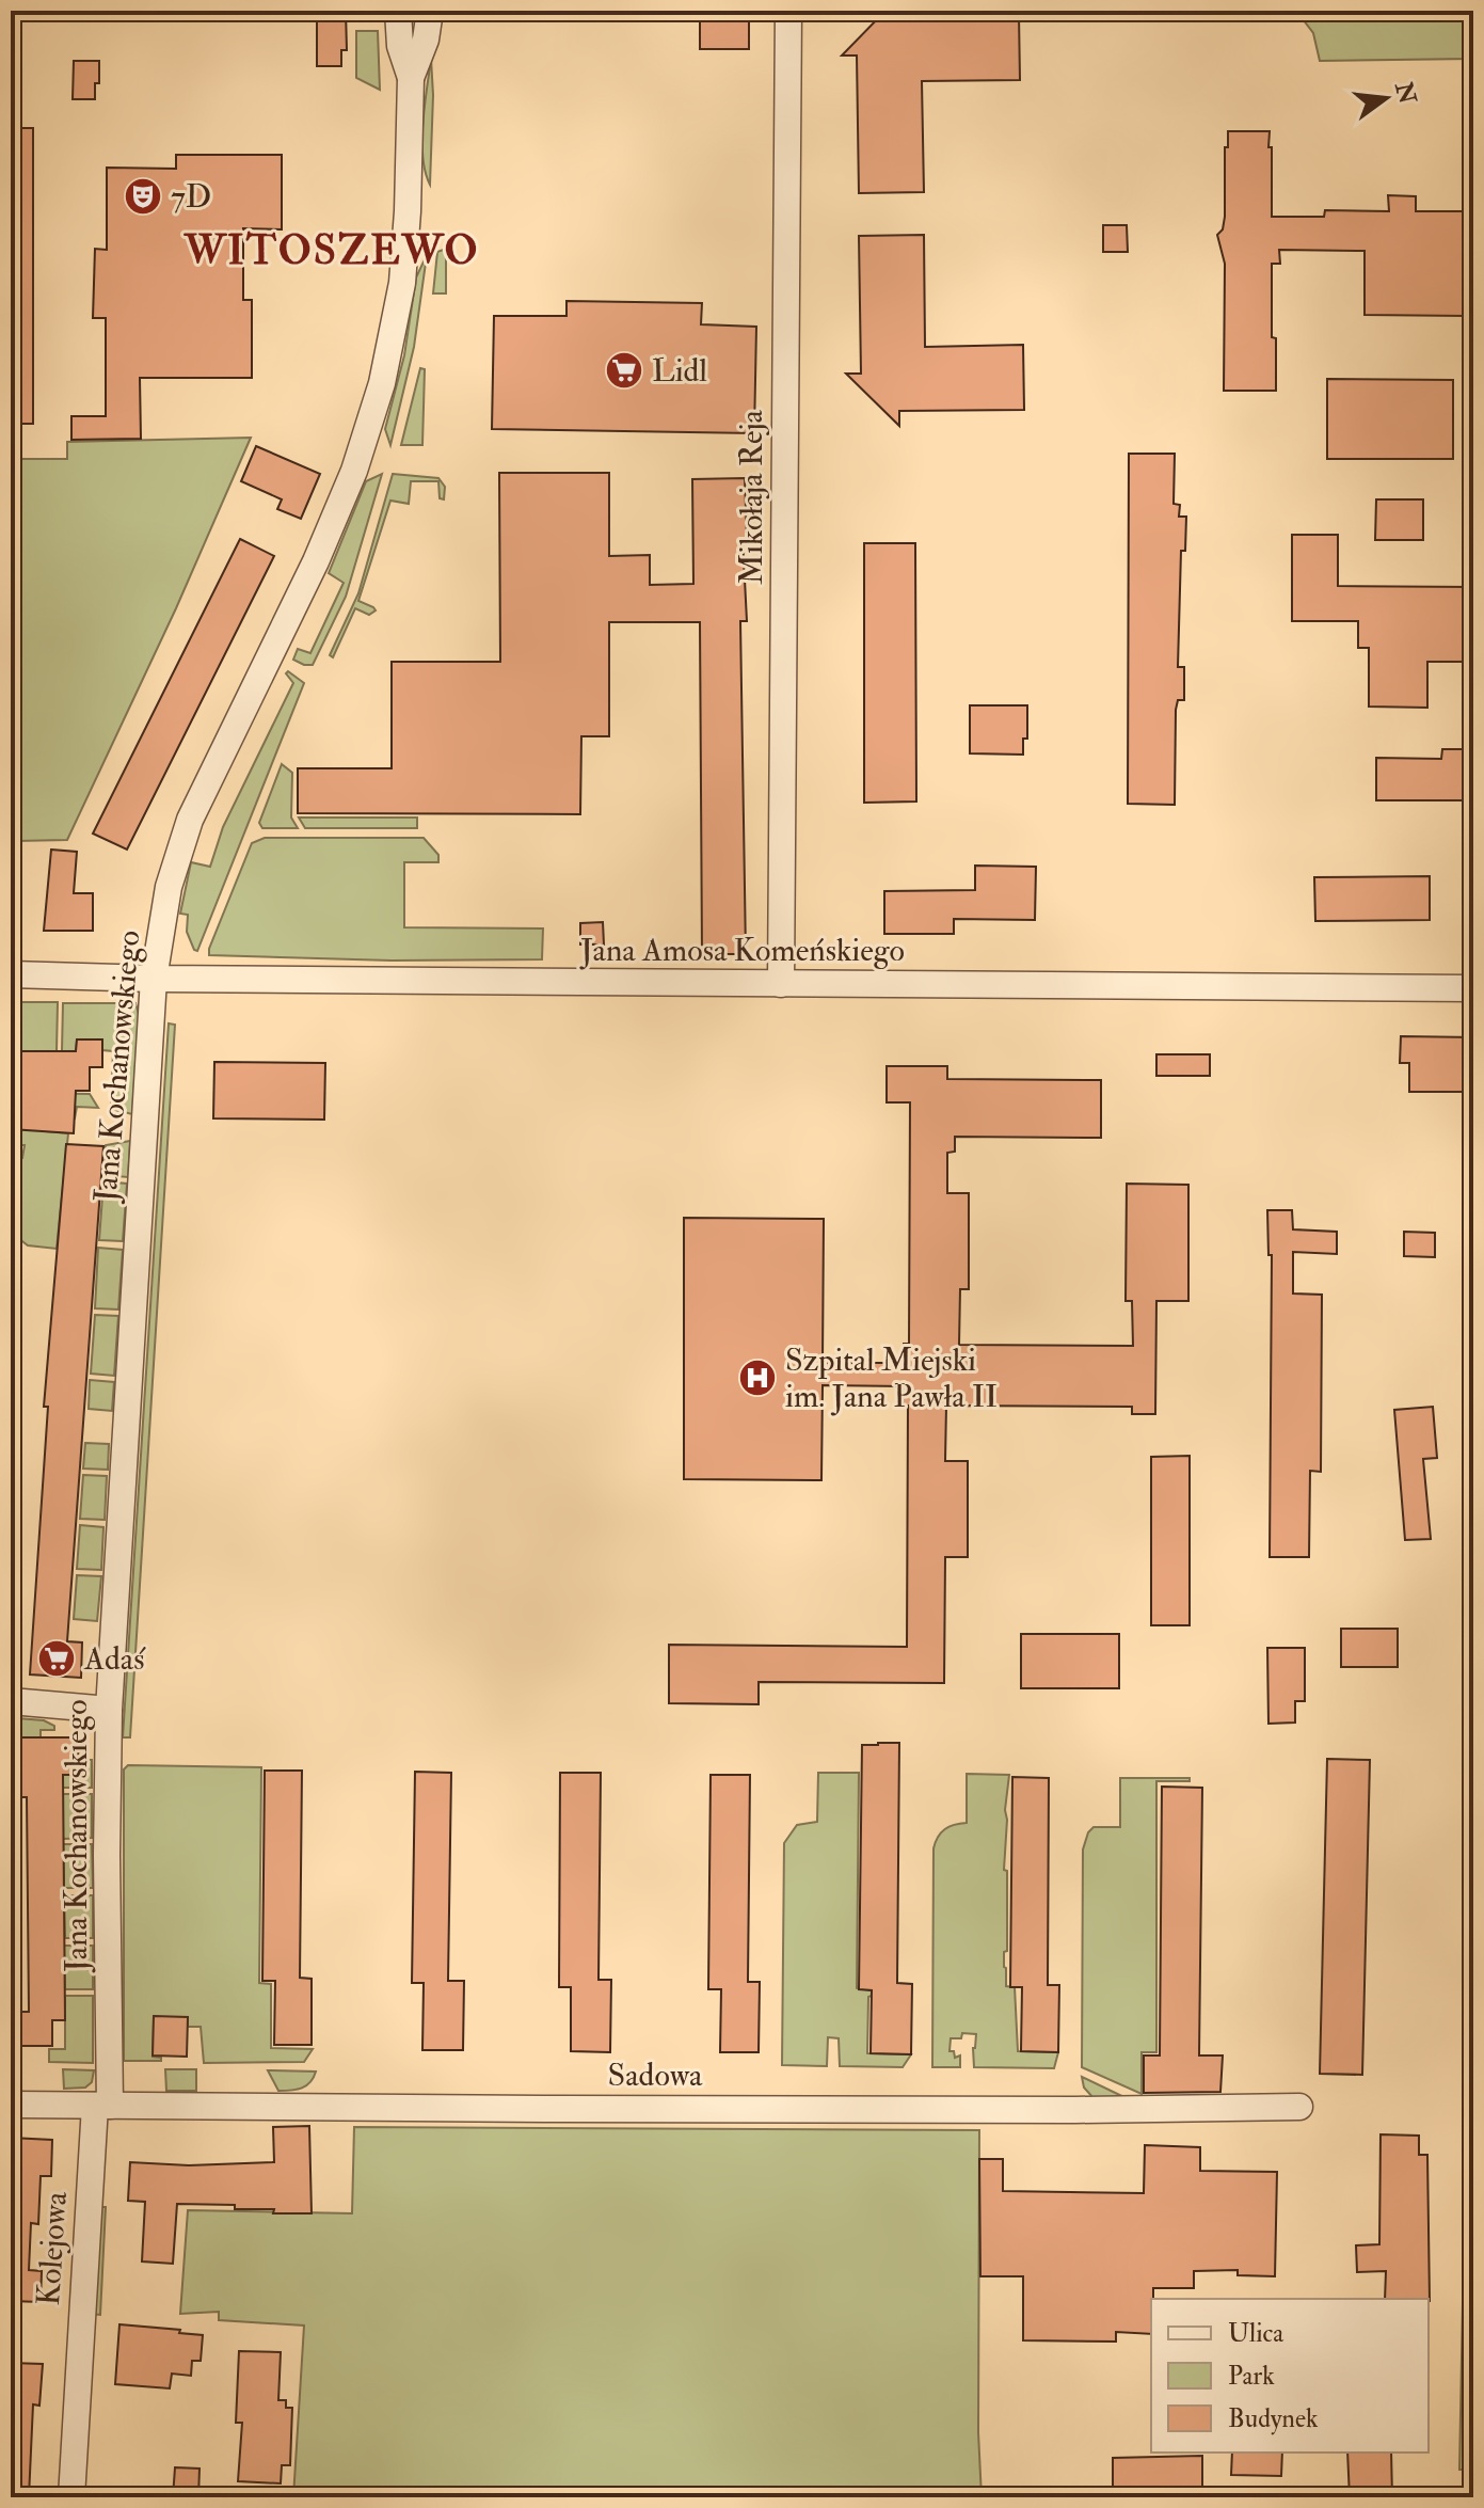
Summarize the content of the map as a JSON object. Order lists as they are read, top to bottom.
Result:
{
  "streets": {
    "street": [
      "Mikołaja Reja",
      "Jana Amosa Komeńskiego",
      "Jana Kochanowskiego",
      "Sadowa",
      "Kolejowa"
    ]
  },
  "crossings": [
    ["Mikołaja Reja", "Jana Amosa Komeńskiego"],
    ["Jana Amosa Komeńskiego", "Jana Kochanowskiego"],
    ["Jana Kochanowskiego", "Sadowa"],
    ["Jana Kochanowskiego", "Kolejowa"],
    ["Sadowa", "Kolejowa"]
  ],
  "districts": ["WITOSZEWO"],
  "places": {
    "theatre": ["7D"],
    "supermarket": ["Lidl", "Adaś"],
    "hospital": ["Szpital Miejski im. Jana Pawła II"]
  },
  "legend": ["Ulica", "Park", "Budynek"],
  "north": "right"
}
